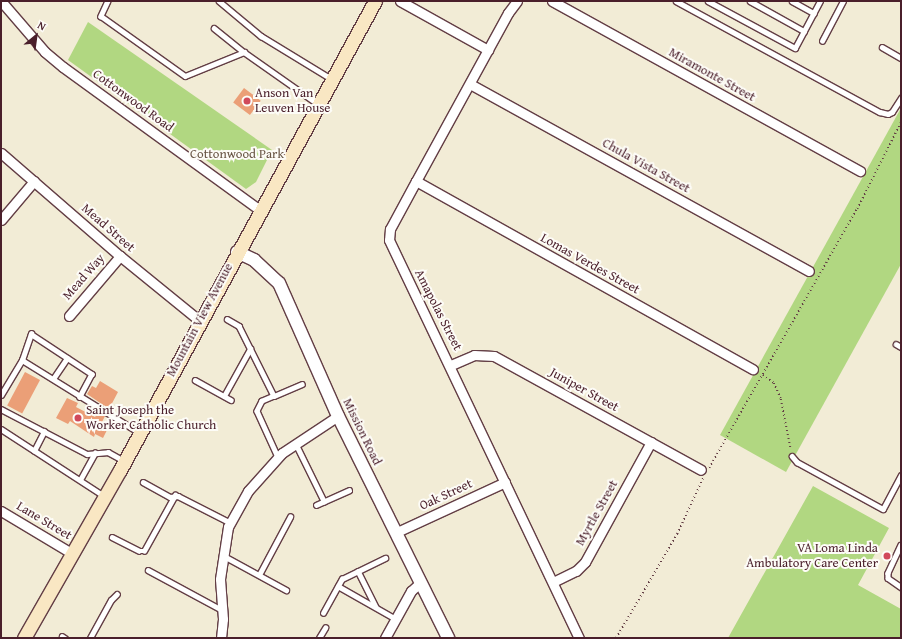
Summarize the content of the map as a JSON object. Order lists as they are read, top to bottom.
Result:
{
  "streets": {
    "main road": ["Mountain View Avenue"],
    "street": [
      "Miramonte Street",
      "Cottonwood Road",
      "Chula Vista Street",
      "Mead Street",
      "Lomas Verdes Street",
      "Mead Way",
      "Amapolas Street",
      "Juniper Street",
      "Mission Road",
      "Oak Street",
      "Myrtle Street",
      "Lane Street"
    ]
  },
  "crossings": [
    ["Cottonwood Road", "Mountain View Avenue"],
    ["Chula Vista Street", "Amapolas Street"],
    ["Mead Street", "Mead Way"],
    ["Mead Street", "Mountain View Avenue"],
    ["Lomas Verdes Street", "Amapolas Street"],
    ["Amapolas Street", "Juniper Street"],
    ["Amapolas Street", "Oak Street"],
    ["Amapolas Street", "Myrtle Street"],
    ["Mountain View Avenue", "Mission Road"],
    ["Mountain View Avenue", "Lane Street"],
    ["Juniper Street", "Myrtle Street"],
    ["Mission Road", "Oak Street"]
  ],
  "parks": ["Cottonwood Park"],
  "places": ["Anson Van Leuven House", "Saint Joseph the Worker Catholic Church", "VA Loma Linda Ambulatory Care Center"],
  "north": "top right"
}
